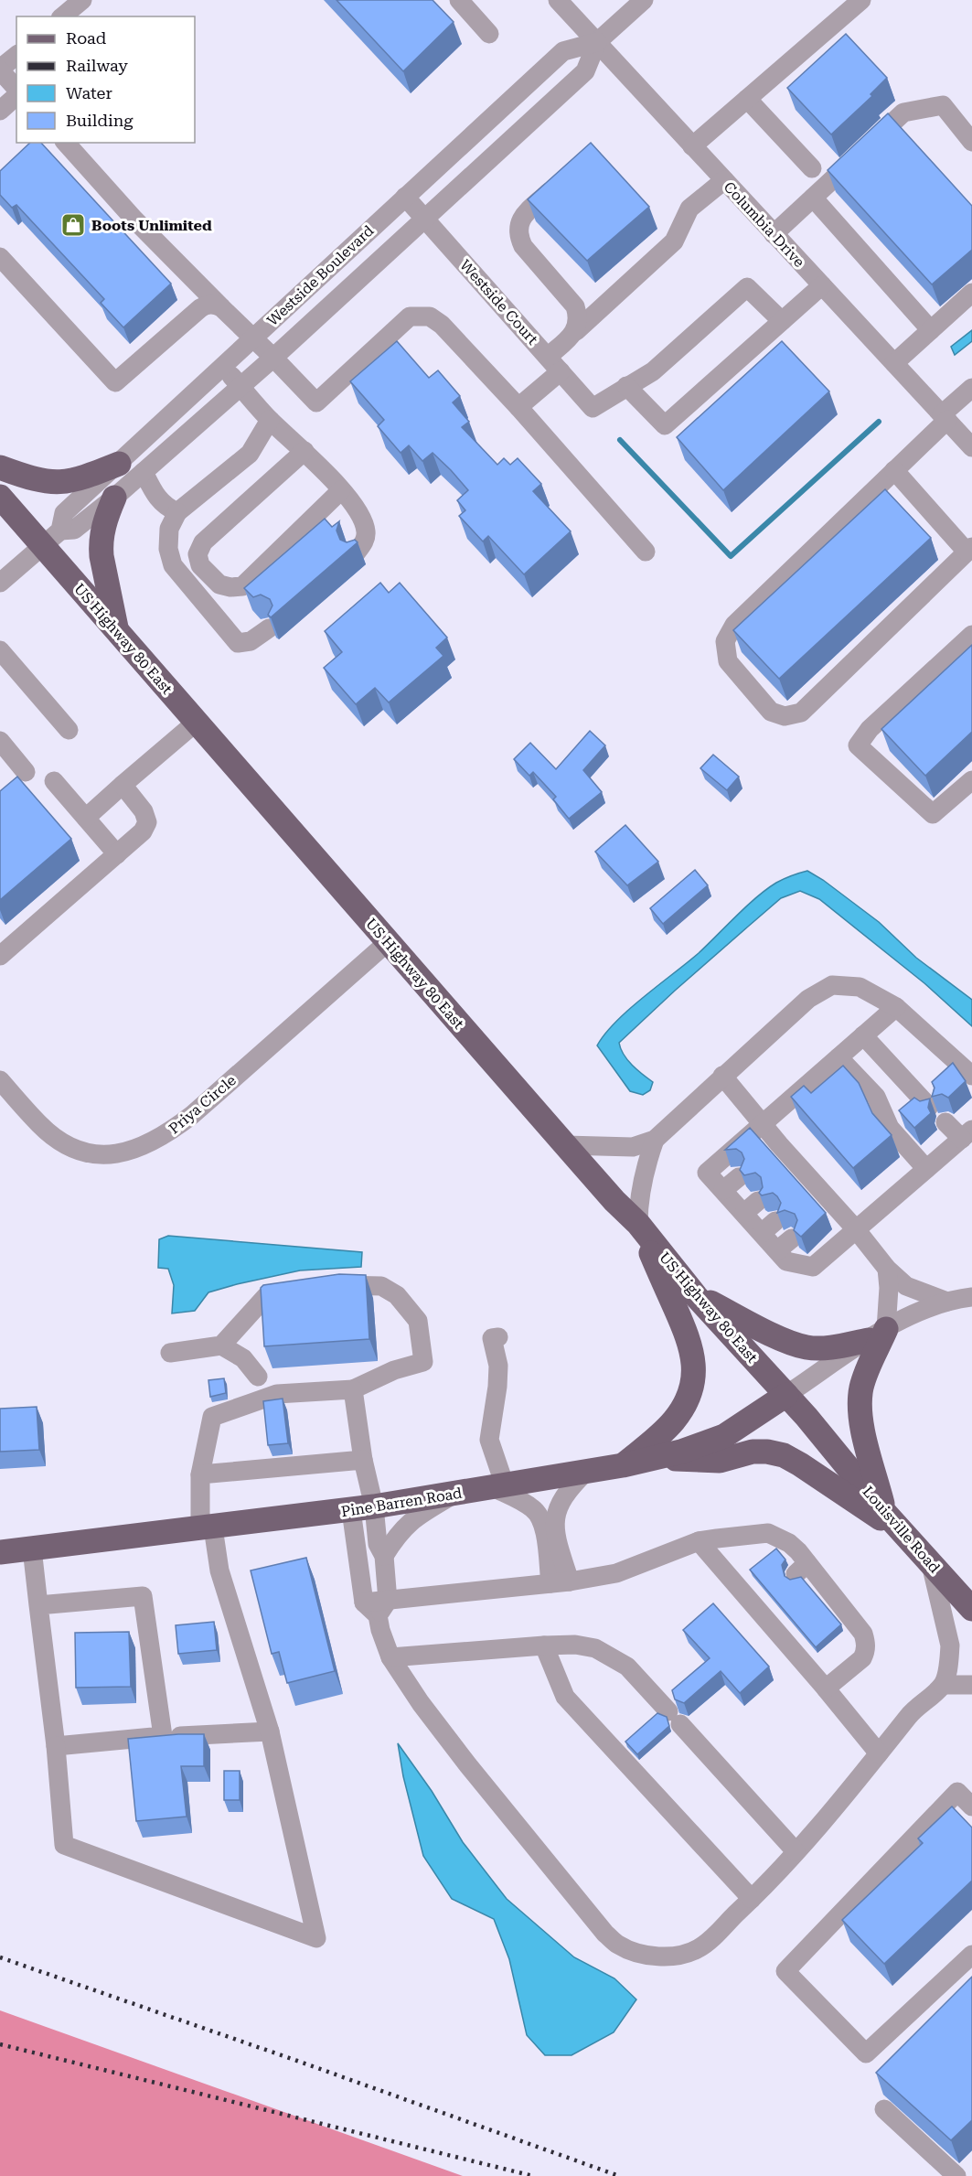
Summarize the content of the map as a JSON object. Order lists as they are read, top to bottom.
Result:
{
  "streets": {
    "main road": ["US Highway 80 East", "Pine Barren Road", "Louisville Road"],
    "street": [
      "Columbia Drive",
      "Westside Boulevard",
      "Westside Court",
      "Priya Circle"
    ]
  },
  "crossings": [
    ["Columbia Drive", "Westside Boulevard"],
    ["Westside Boulevard", "Westside Court"],
    ["Westside Boulevard", "US Highway 80 East"],
    ["US Highway 80 East", "Priya Circle"],
    ["US Highway 80 East", "Pine Barren Road"],
    ["US Highway 80 East", "Louisville Road"]
  ],
  "places": {
    "shop": ["Boots Unlimited"]
  },
  "legend": [
    "Road",
    "Railway",
    "Water",
    "Building"
  ]
}
